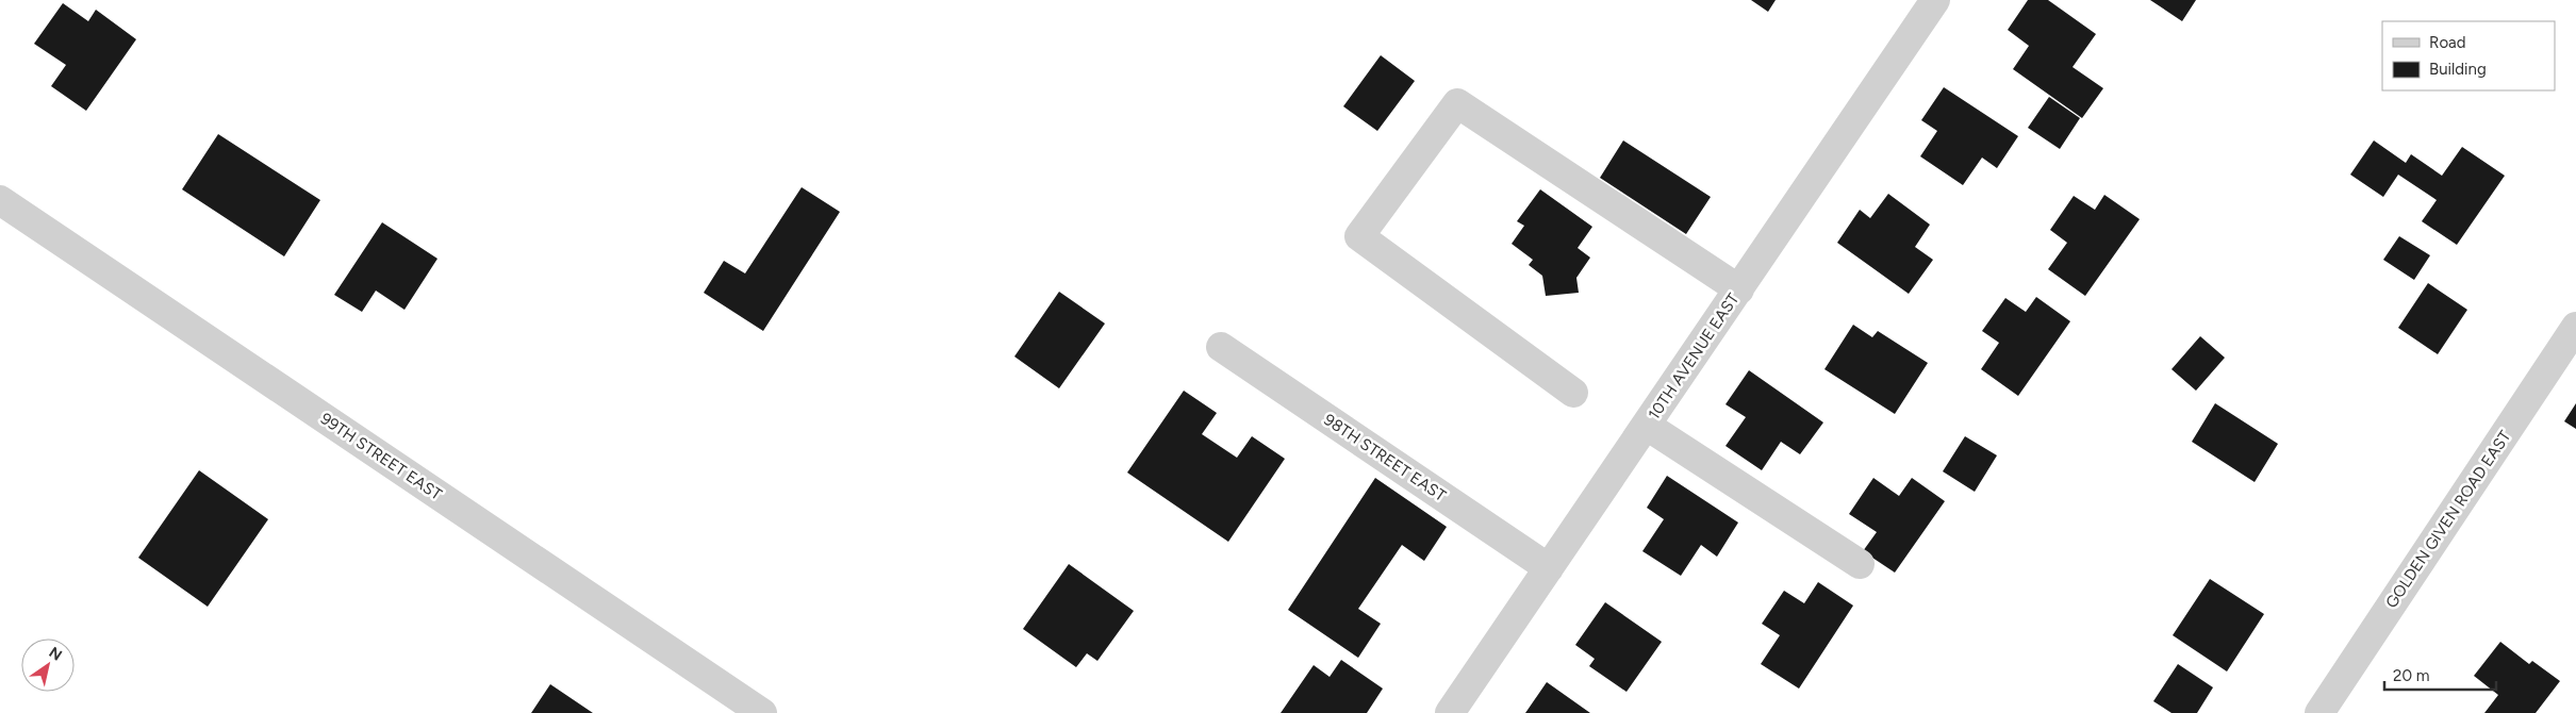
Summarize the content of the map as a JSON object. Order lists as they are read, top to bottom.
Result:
{
  "streets": {
    "street": [
      "10TH AVENUE EAST",
      "99TH STREET EAST",
      "98TH STREET EAST",
      "GOLDEN GIVEN ROAD EAST"
    ]
  },
  "crossings": [
    ["10TH AVENUE EAST", "98TH STREET EAST"]
  ],
  "legend": ["Road", "Building"],
  "scale_bar": "20 m",
  "north": "top right"
}
